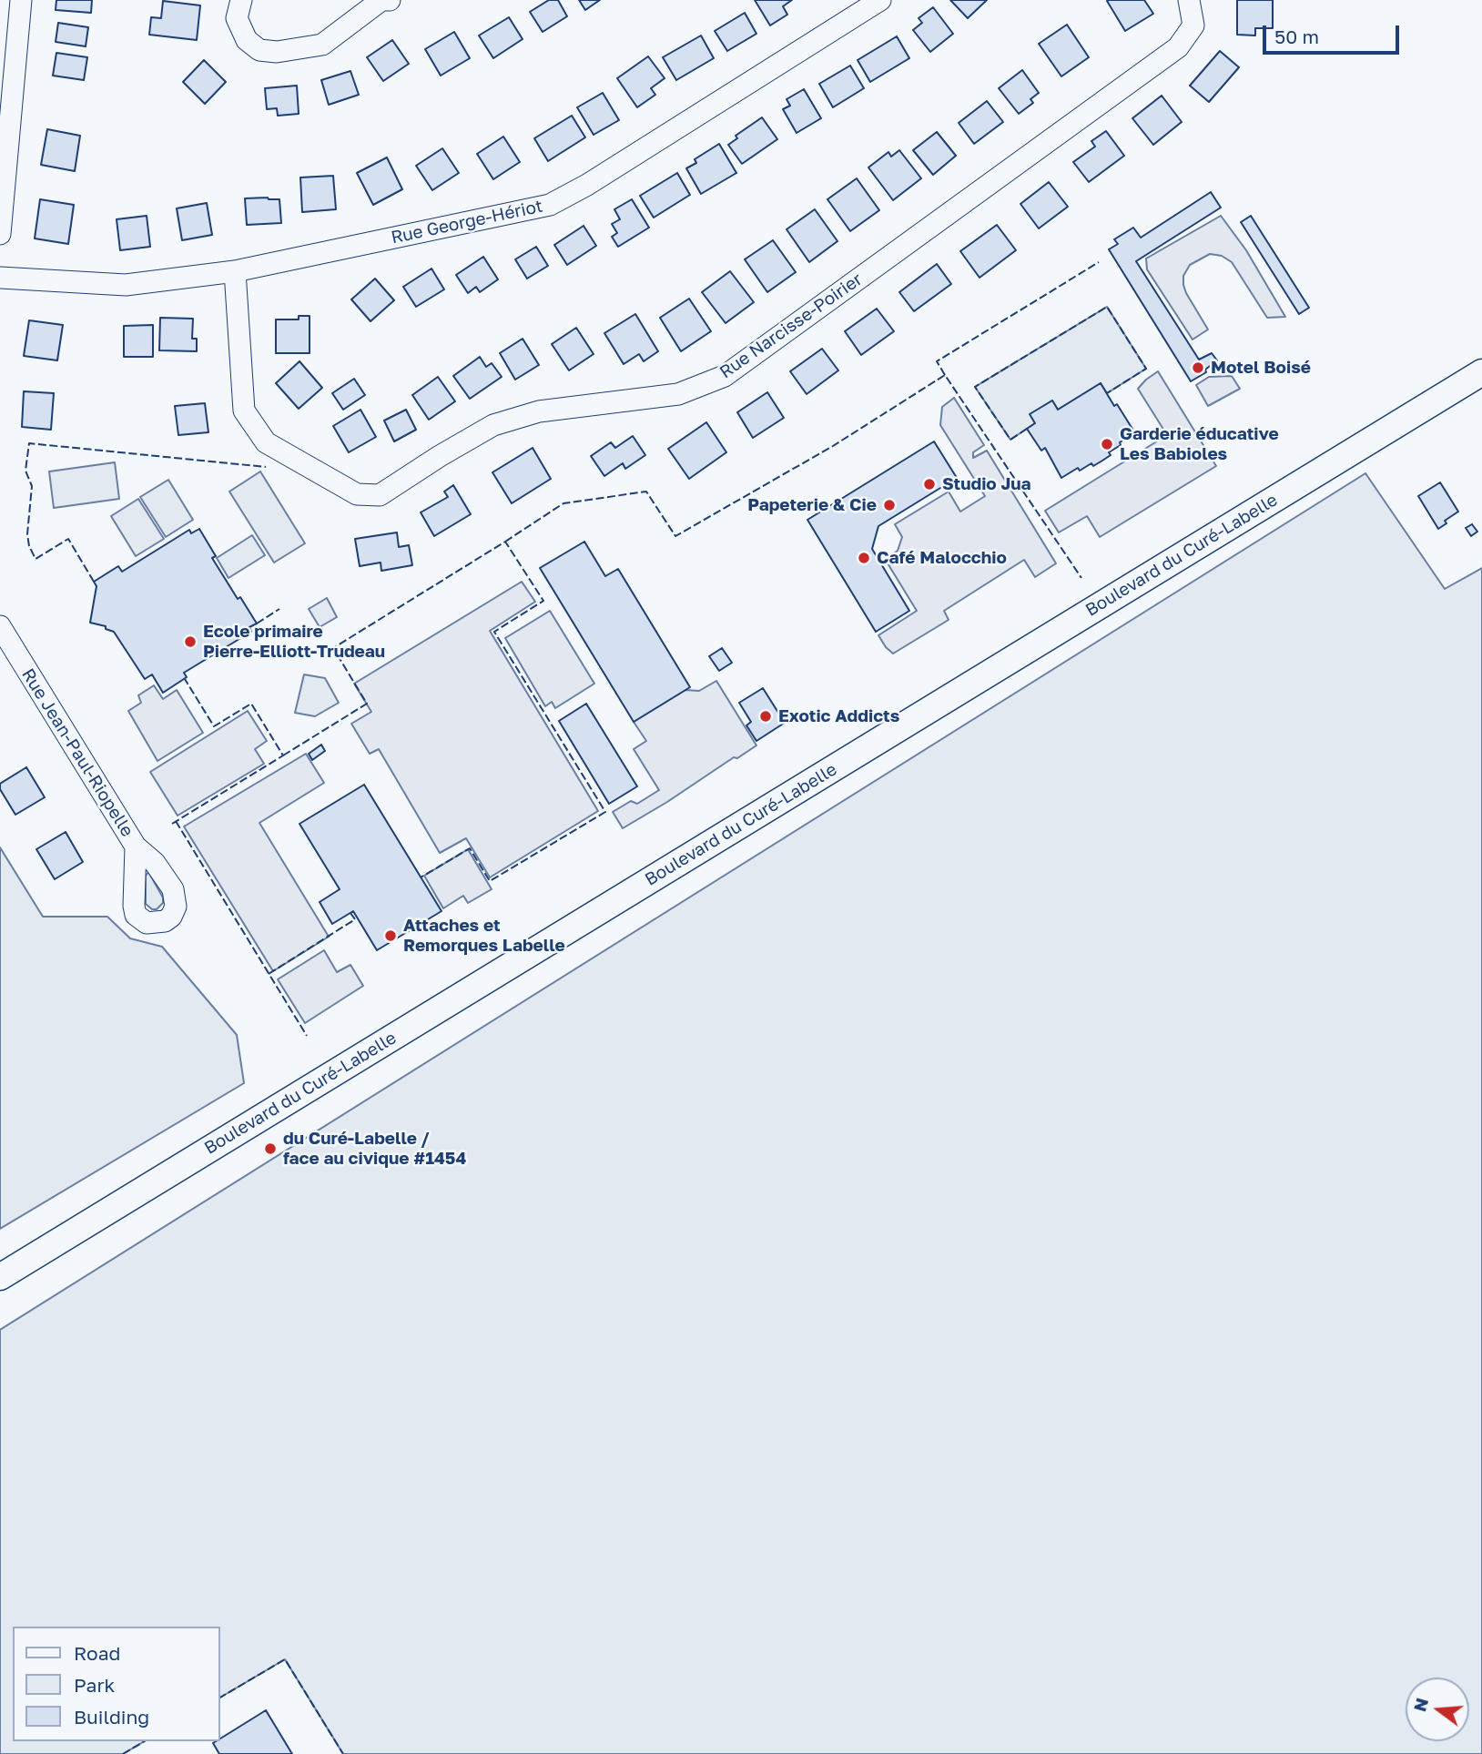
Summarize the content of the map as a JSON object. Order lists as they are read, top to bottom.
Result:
{
  "streets": {
    "main road": ["Boulevard du Curé-Labelle"],
    "street": ["Rue George-Hériot", "Rue Narcisse-Poirier", "Rue Jean-Paul-Riopelle"]
  },
  "crossings": [
    ["Rue George-Hériot", "Rue Narcisse-Poirier"]
  ],
  "places": [
    "Motel Boisé",
    "Garderie éducative Les Babioles",
    "Studio Jua",
    "Papeterie & Cie",
    "Café Malocchio",
    "Ecole primaire Pierre-Elliott-Trudeau",
    "Exotic Addicts",
    "Attaches et Remorques Labelle",
    "du Curé-Labelle / face au civique #1454"
  ],
  "legend": ["Road", "Park", "Building"],
  "scale_bar": "50 m",
  "north": "left"
}
